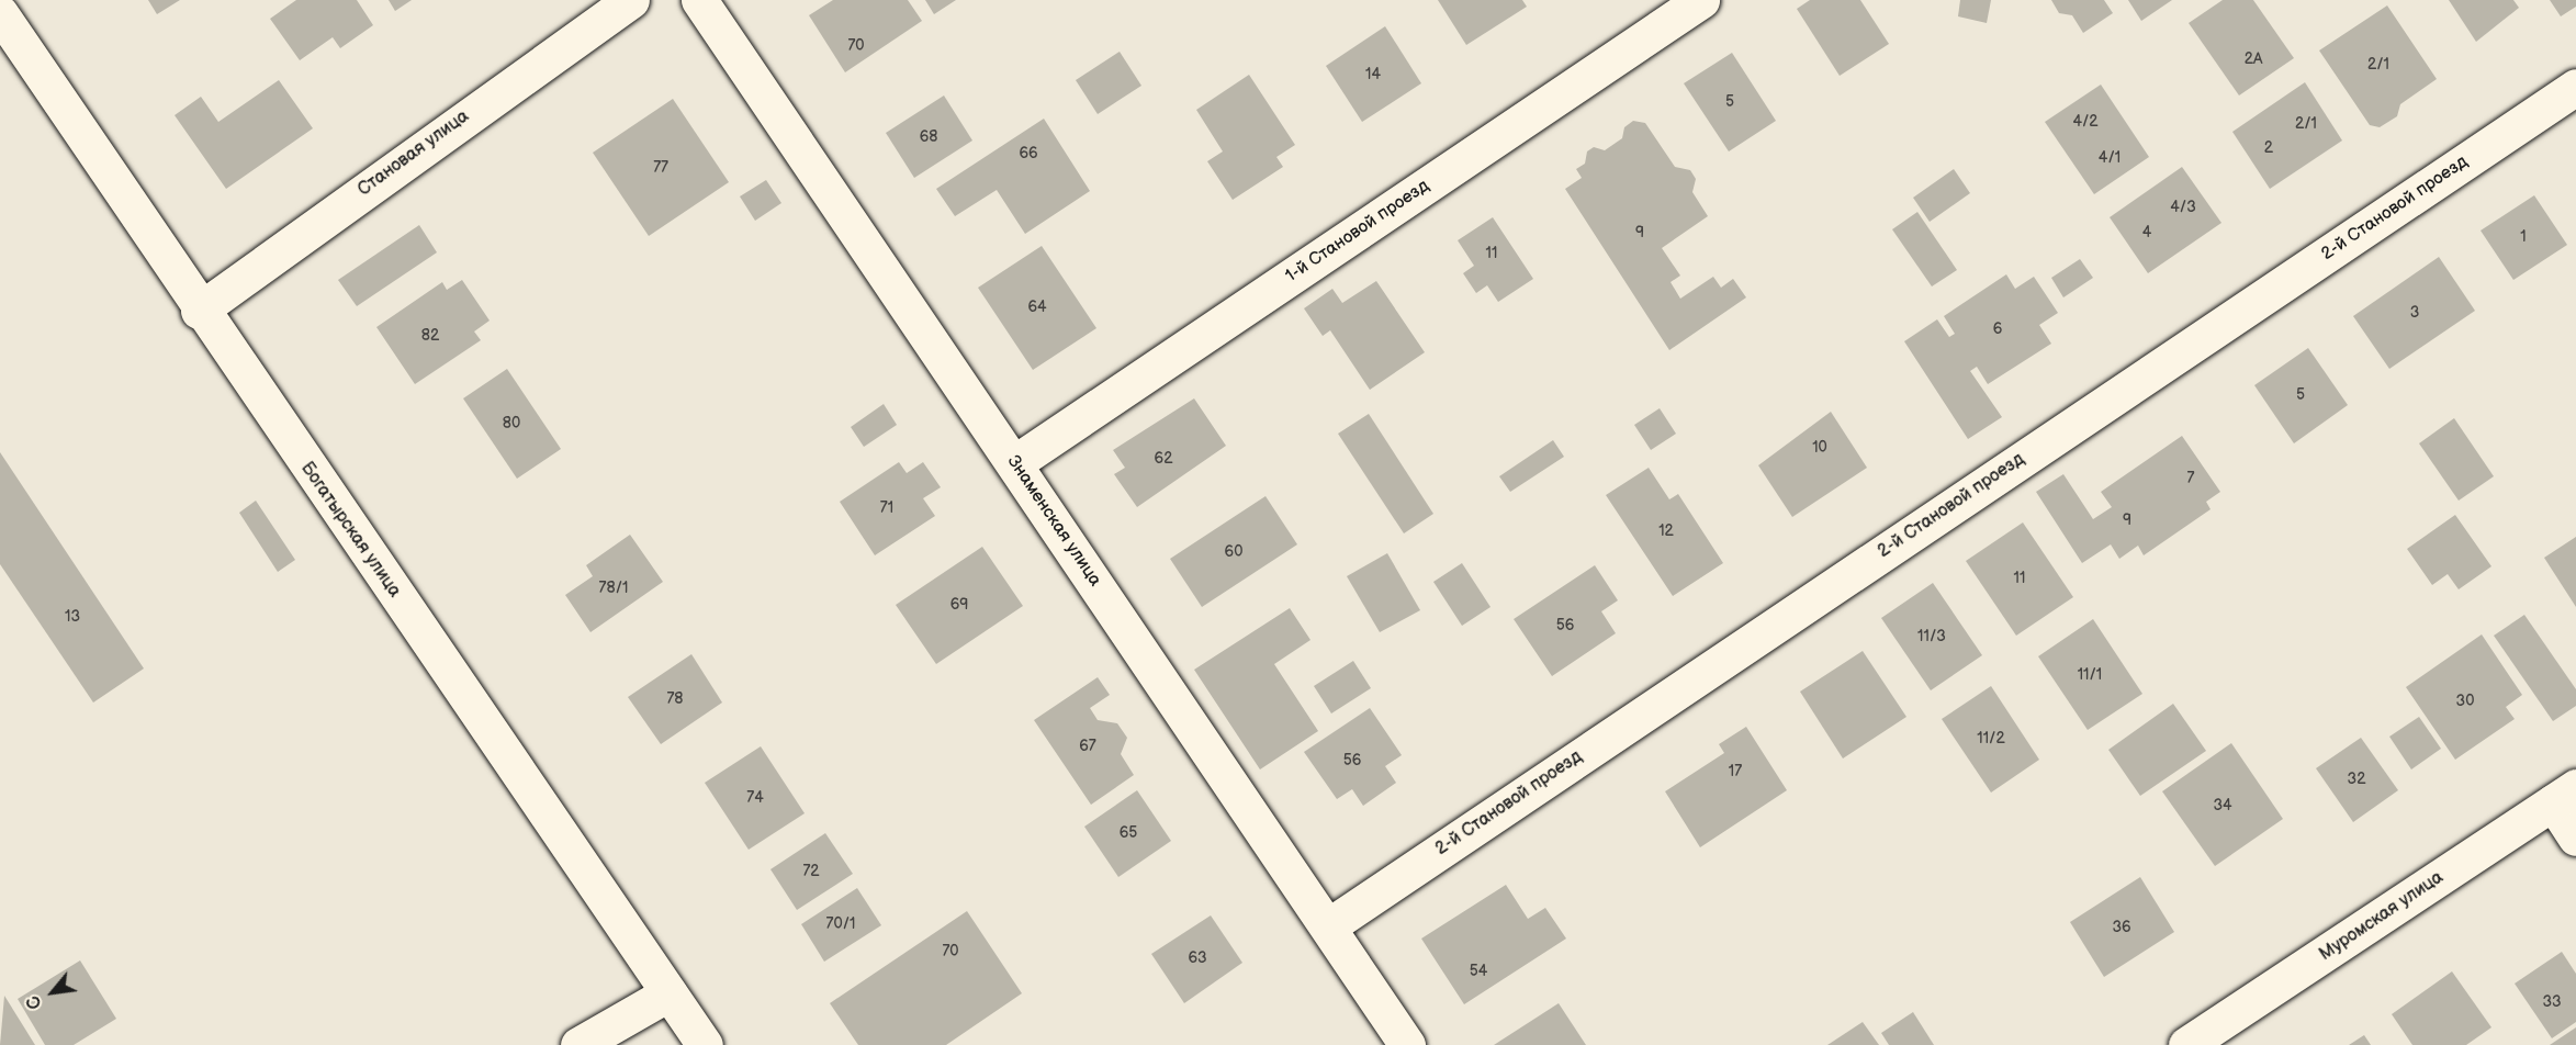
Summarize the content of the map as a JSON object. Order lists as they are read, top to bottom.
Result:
{
  "streets": {
    "street": [
      "Становая улица",
      "2-й Становой проезд",
      "1-й Становой проезд",
      "Знаменская улица",
      "Богатырская улица",
      "Муромская улица"
    ]
  },
  "crossings": [
    ["Становая улица", "Богатырская улица"],
    ["2-й Становой проезд", "Знаменская улица"],
    ["1-й Становой проезд", "Знаменская улица"]
  ],
  "house_numbers": [
    "70",
    "2А",
    "2/1",
    "14",
    "5",
    "4/2",
    "2/1",
    "68",
    "2",
    "66",
    "4/1",
    "77",
    "4/3",
    "9",
    "4",
    "1",
    "11",
    "64",
    "3",
    "6",
    "82",
    "5",
    "80",
    "10",
    "62",
    "7",
    "71",
    "9",
    "12",
    "60",
    "11",
    "78/1",
    "69",
    "13",
    "56",
    "11/3",
    "11/1",
    "78",
    "30",
    "11/2",
    "67",
    "56",
    "17",
    "32",
    "74",
    "34",
    "65",
    "72",
    "70/1",
    "36",
    "70",
    "63",
    "54",
    "33"
  ],
  "north": "bottom left"
}
